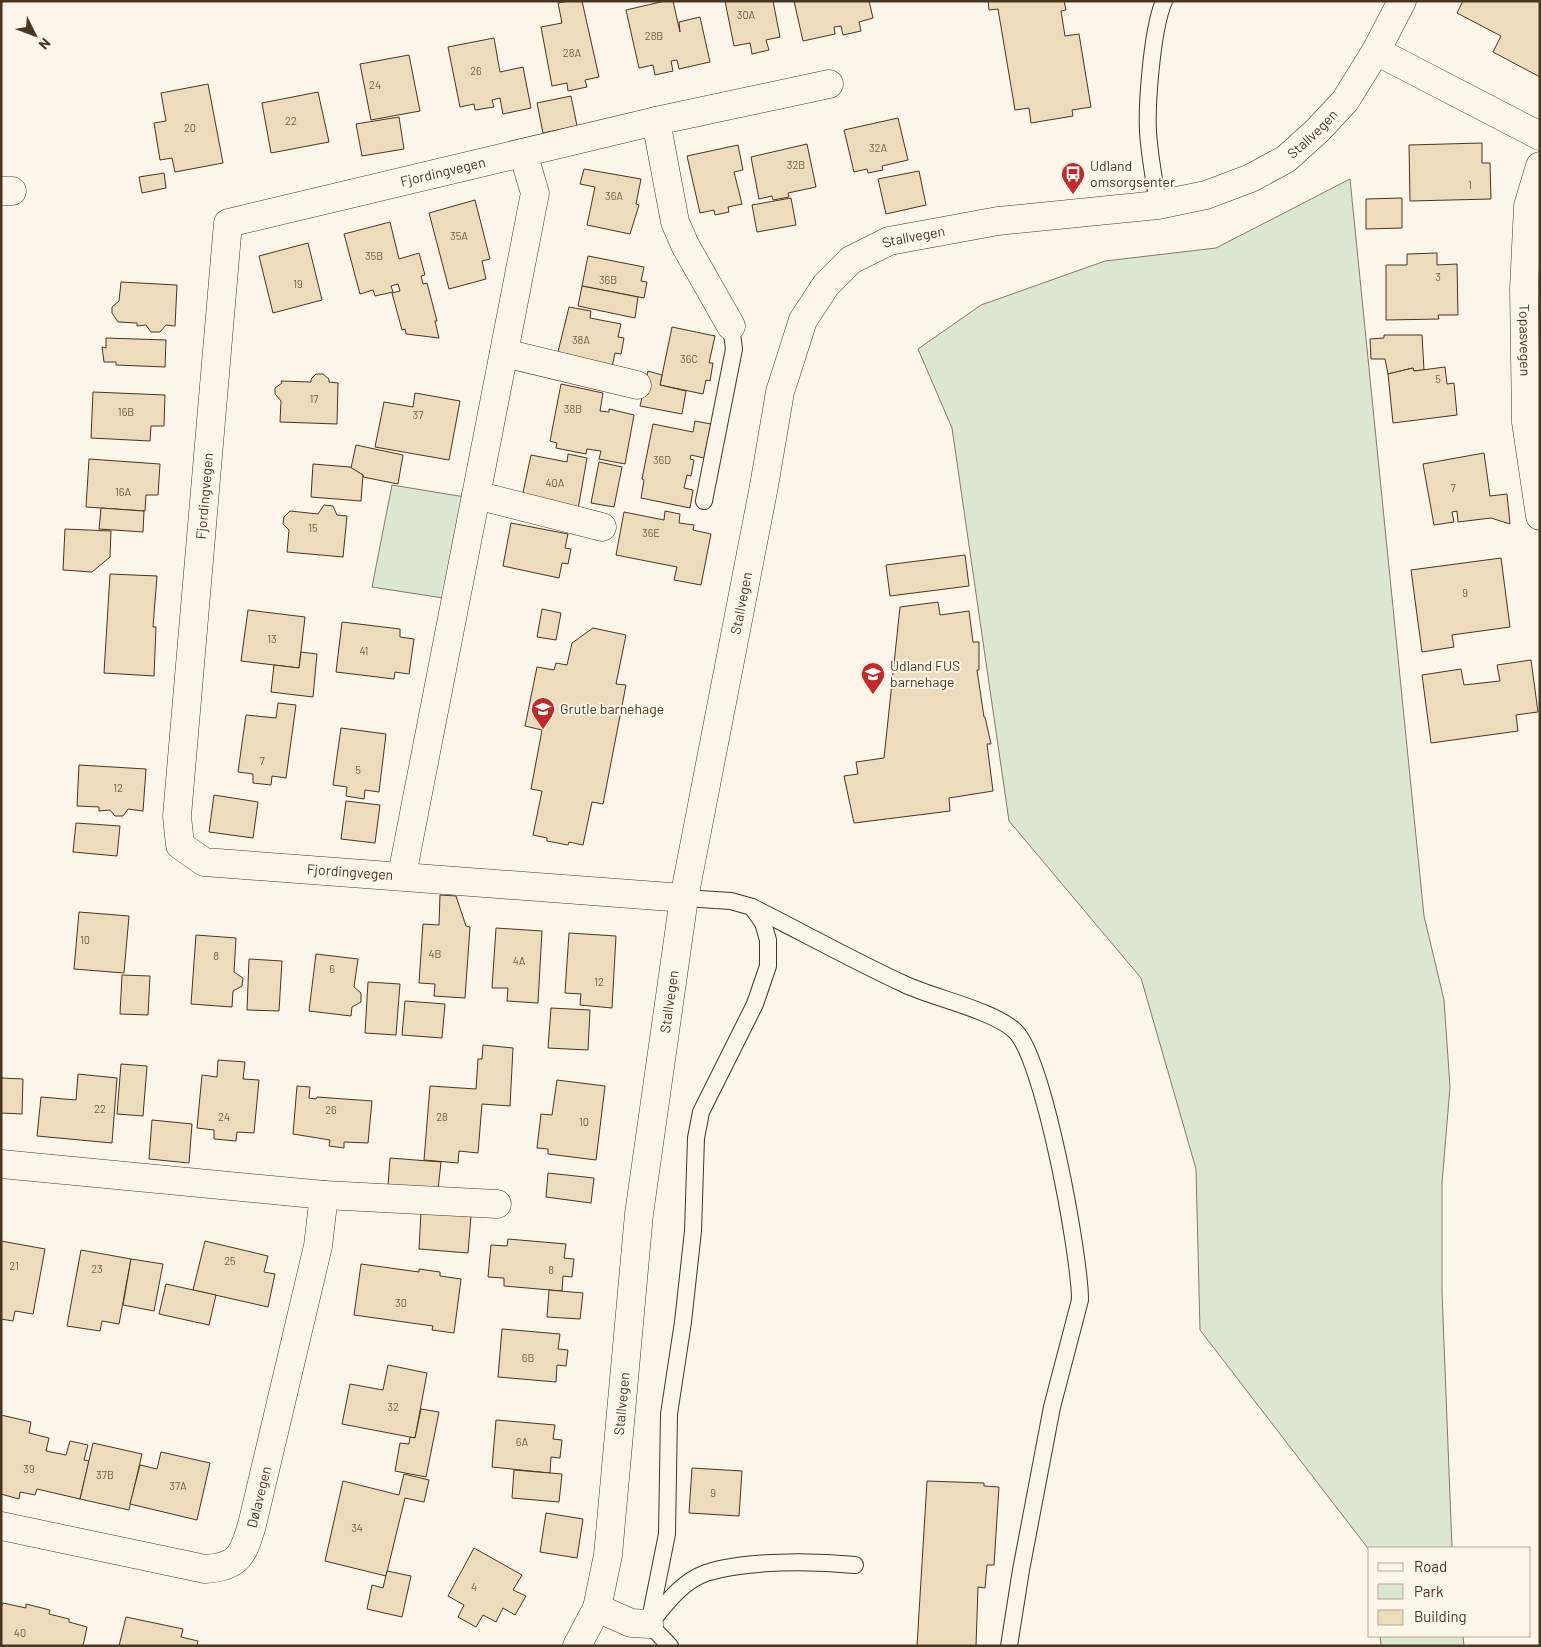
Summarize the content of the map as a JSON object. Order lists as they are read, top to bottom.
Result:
{
  "streets": {
    "street": [
      "Stallvegen",
      "Fjordingvegen",
      "Topasvegen",
      "Dølavegen"
    ]
  },
  "crossings": [
    ["Stallvegen", "Fjordingvegen"]
  ],
  "places": {
    "bus stop": ["Udland omsorgsenter"],
    "school or university": ["Udland FUS barnehage", "Grutle barnehage"]
  },
  "house_numbers": [
    "30A",
    "28B",
    "28A",
    "26",
    "24",
    "22",
    "20",
    "32A",
    "32B",
    "1",
    "36A",
    "35A",
    "35B",
    "3",
    "36B",
    "19",
    "38A",
    "36C",
    "5",
    "17",
    "38B",
    "16B",
    "37",
    "36D",
    "40A",
    "7",
    "16A",
    "15",
    "36E",
    "9",
    "13",
    "41",
    "7",
    "5",
    "12",
    "10",
    "4B",
    "8",
    "4A",
    "6",
    "12",
    "22",
    "26",
    "24",
    "28",
    "10",
    "25",
    "21",
    "23",
    "8",
    "30",
    "6B",
    "32",
    "6A",
    "39",
    "37B",
    "37A",
    "9",
    "34",
    "4",
    "40"
  ],
  "legend": ["Road", "Park", "Building"],
  "north": "bottom right"
}
